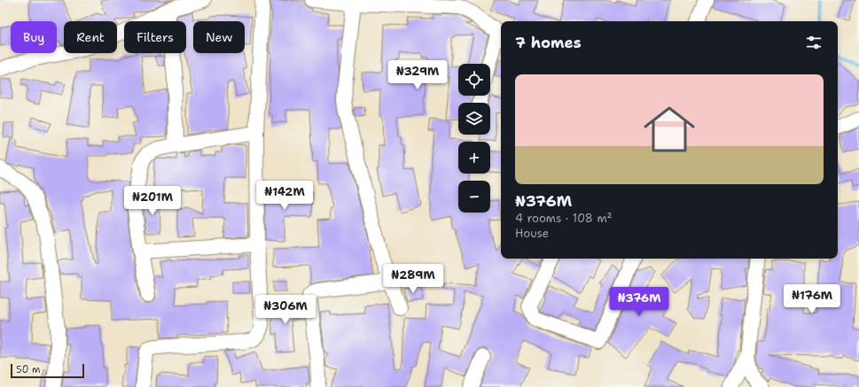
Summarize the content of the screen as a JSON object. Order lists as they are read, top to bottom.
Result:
{
  "scale_bar": "50 m",
  "page": {
    "chip": [
      "Buy",
      "Rent",
      "Filters",
      "New"
    ],
    "heading": "7 homes",
    "price": [
      "₦329M",
      "₦142M",
      "₦201M",
      "₦289M",
      "₦176M",
      "₦376M",
      "₦306M"
    ],
    "map_buttons": ["+", "−"],
    "list": [
      {
        "name": "₦376M",
        "note": "4 rooms · 108 m² · House"
      }
    ],
    "scale": "50 m"
  }
}
